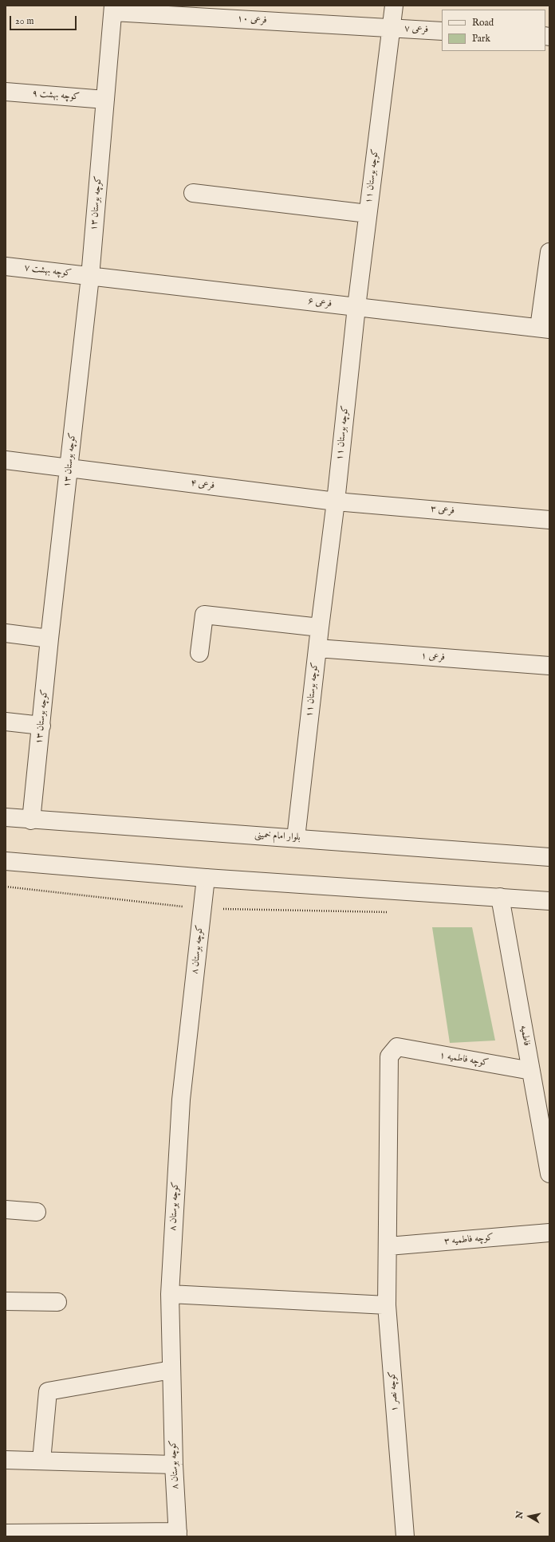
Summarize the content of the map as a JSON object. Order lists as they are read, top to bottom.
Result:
{
  "streets": {
    "street": [
      "فرعی ۱۰",
      "فرعی ۷",
      "کوچه بهشت ۹",
      "کوچه بوستان ۱۱",
      "کوچه بوستان ۱۳",
      "کوچه بهشت ۷",
      "فرعی ۶",
      "فرعی ۴",
      "فرعی ۳",
      "فرعی ۱",
      "بلوار امام خمینی",
      "کوچه بوستان ۸",
      "فاطمیه",
      "کوچه فاطمیه ۱",
      "کوچه فاطمیه ۳",
      "کوچه نصر ۱"
    ]
  },
  "crossings": [
    ["فرعی ۱۰", "فرعی ۷"],
    ["فرعی ۱۰", "کوچه بوستان ۱۱"],
    ["فرعی ۱۰", "کوچه بوستان ۱۳"],
    ["فرعی ۷", "کوچه بوستان ۱۱"],
    ["کوچه بهشت ۹", "کوچه بوستان ۱۳"],
    ["کوچه بوستان ۱۱", "فرعی ۶"],
    ["کوچه بوستان ۱۱", "فرعی ۴"],
    ["کوچه بوستان ۱۱", "فرعی ۳"],
    ["کوچه بوستان ۱۱", "فرعی ۱"],
    ["کوچه بوستان ۱۱", "بلوار امام خمینی"],
    ["کوچه بوستان ۱۳", "کوچه بهشت ۷"],
    ["کوچه بوستان ۱۳", "فرعی ۶"],
    ["کوچه بوستان ۱۳", "فرعی ۴"],
    ["کوچه بوستان ۱۳", "بلوار امام خمینی"],
    ["کوچه بهشت ۷", "فرعی ۶"],
    ["فرعی ۴", "فرعی ۳"],
    ["فاطمیه", "کوچه فاطمیه ۱"],
    ["کوچه فاطمیه ۱", "کوچه نصر ۱"],
    ["کوچه فاطمیه ۳", "کوچه نصر ۱"]
  ],
  "legend": ["Road", "Park"],
  "scale_bar": "20 m",
  "north": "left"
}
